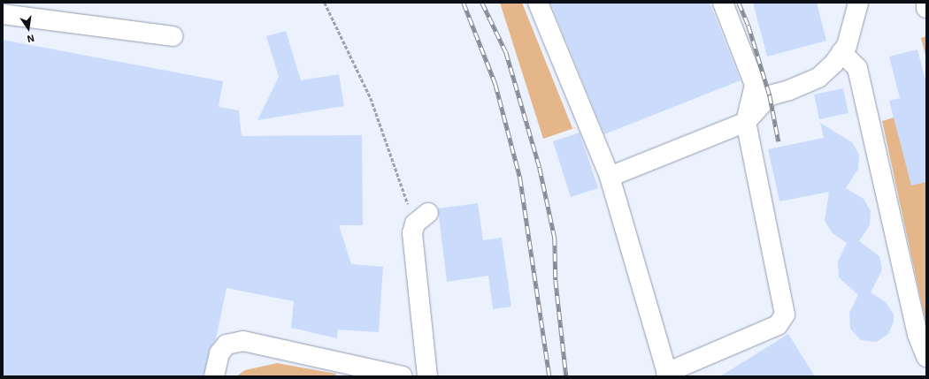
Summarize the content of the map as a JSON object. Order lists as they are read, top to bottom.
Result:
{
  "north": "bottom"
}
